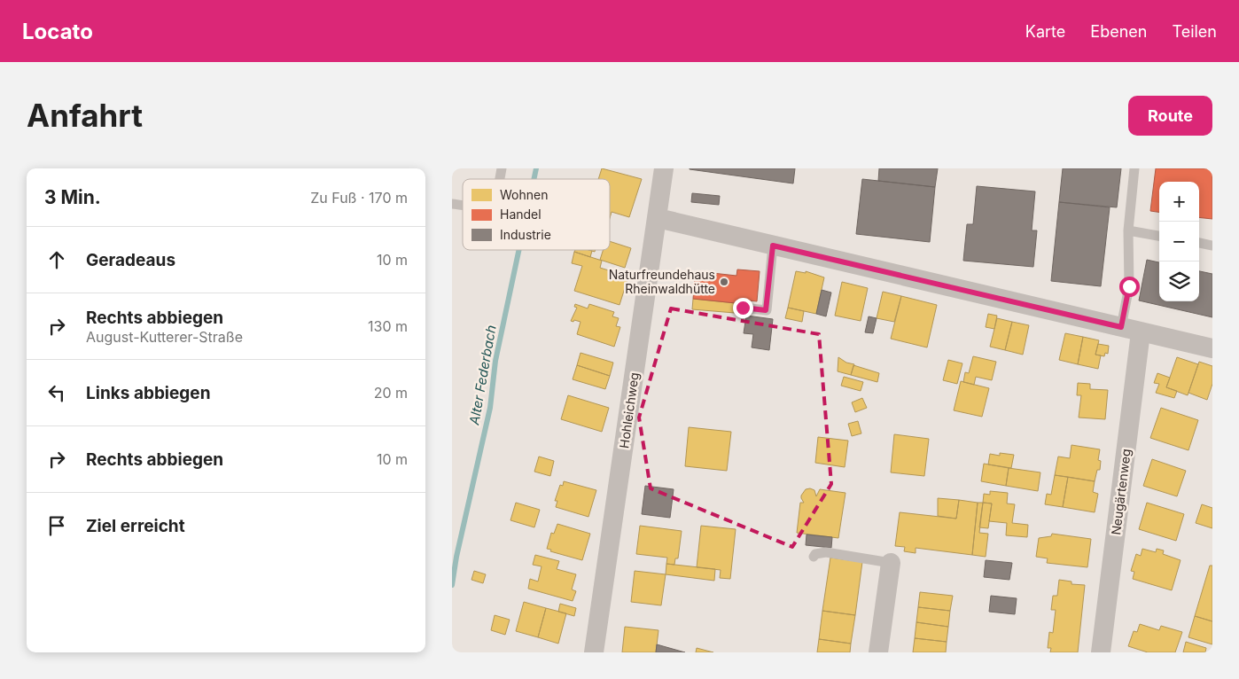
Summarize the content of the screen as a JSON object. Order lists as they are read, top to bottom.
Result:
{
  "streets": {
    "street": ["Hohleichweg", "Neugärtenweg"]
  },
  "water": ["Alter Federbach"],
  "places": ["Naturfreundehaus Rheinwaldhütte"],
  "legend": ["Wohnen", "Handel", "Industrie"],
  "page": {
    "header": "Locato",
    "nav": ["Karte", "Ebenen", "Teilen"],
    "buttons": "Route",
    "title": "Anfahrt",
    "heading": ["3 Min.", "Zu Fuß · 170 m"],
    "map_buttons": ["+", "−"],
    "list": [
      ["Geradeaus", "10 m"],
      ["Rechts abbiegen", "August-Kutterer-Straße", "130 m"],
      ["Links abbiegen", "20 m"],
      ["Rechts abbiegen", "10 m"],
      "Ziel erreicht"
    ]
  }
}
